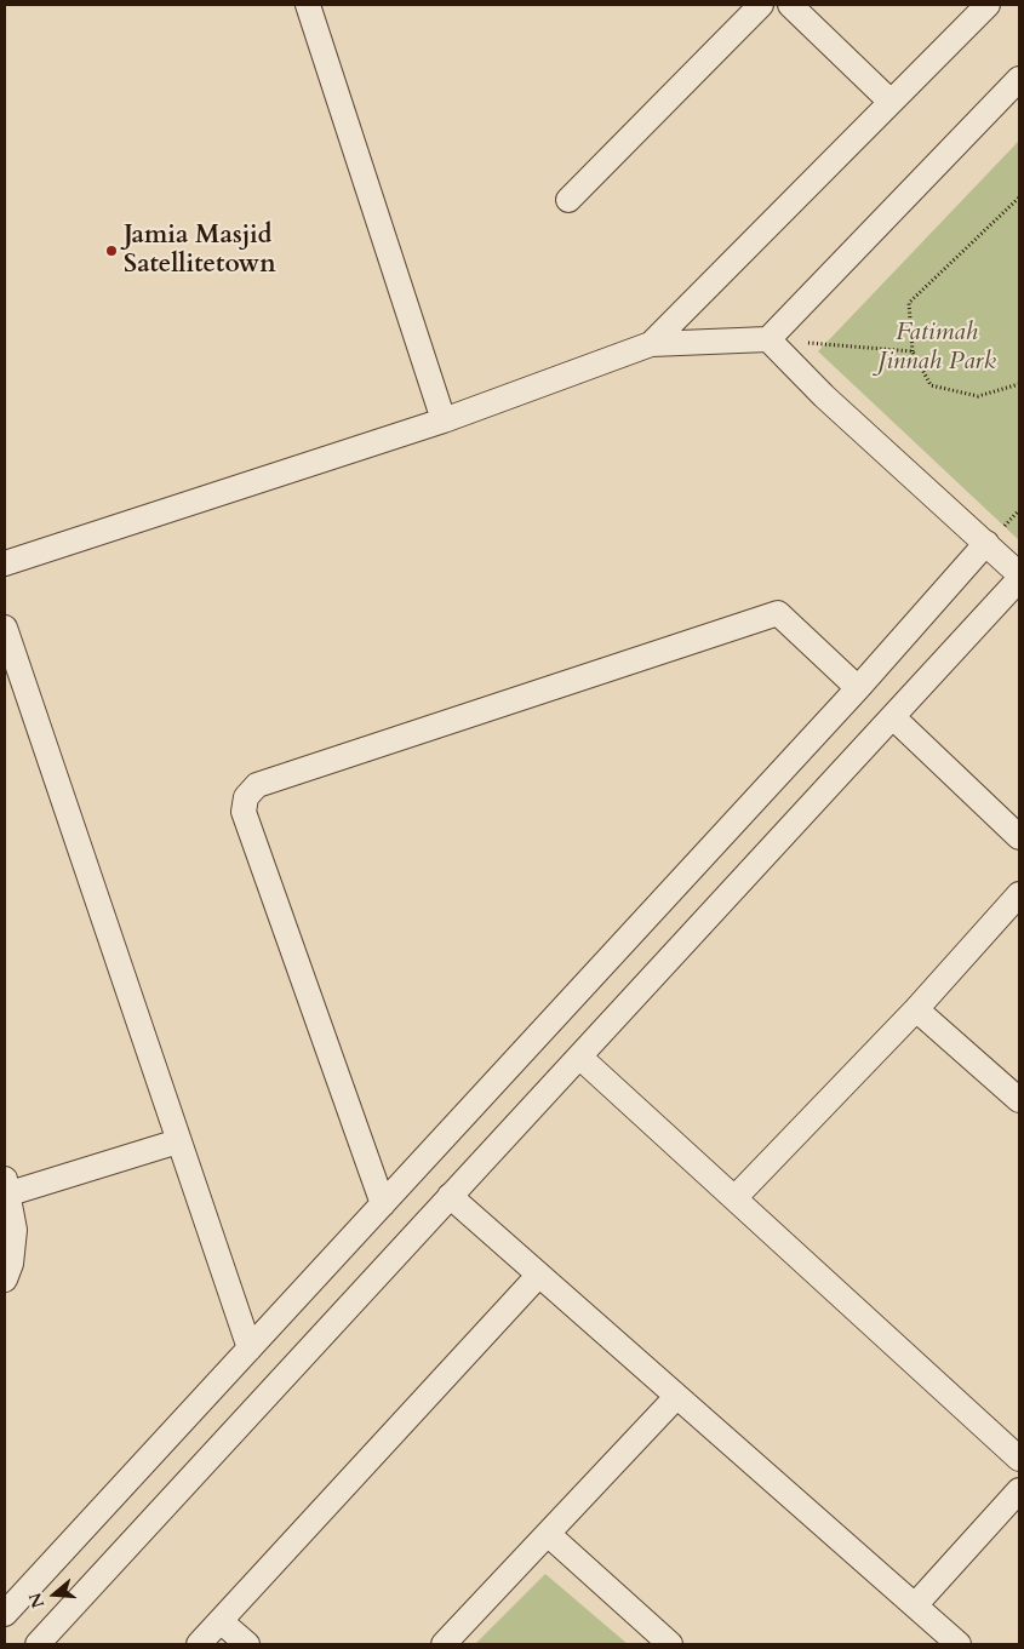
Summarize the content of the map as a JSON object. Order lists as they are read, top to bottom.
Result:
{
  "parks": ["Fatimah Jinnah Park"],
  "places": ["Jamia Masjid Satellitetown"],
  "north": "left"
}
